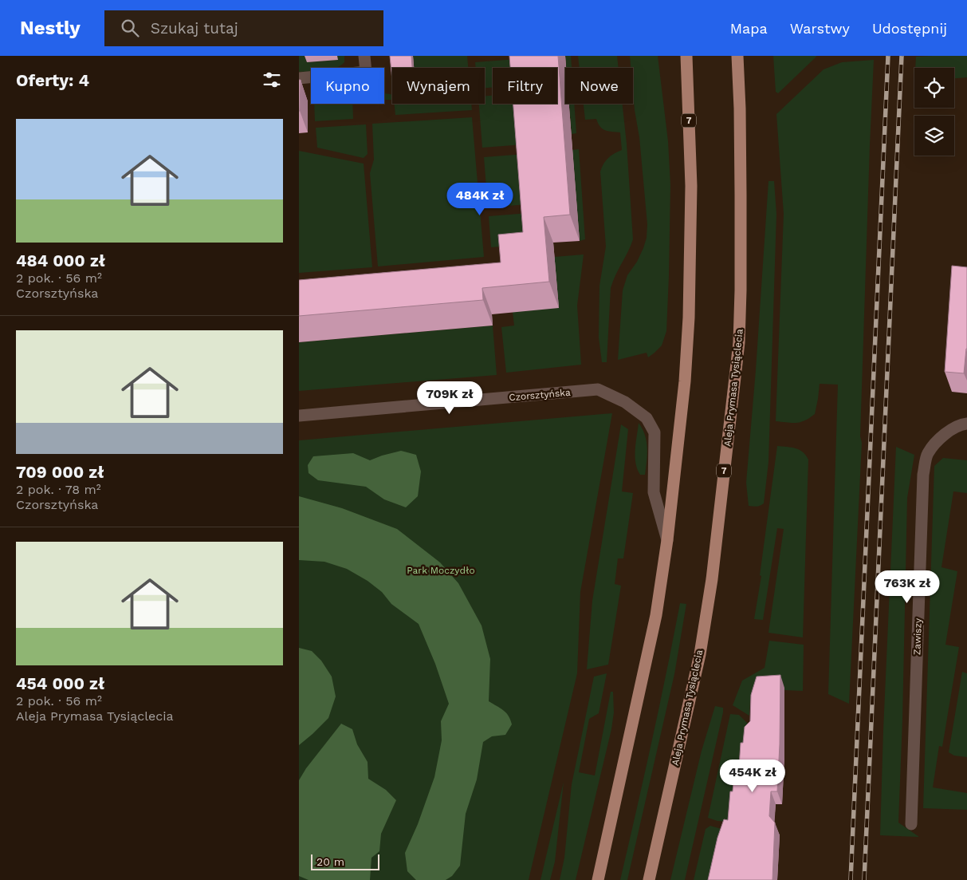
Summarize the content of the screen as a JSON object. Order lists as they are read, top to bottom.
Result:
{
  "streets": {
    "main road": ["7", "Aleja Prymasa Tysiąclecia"],
    "street": ["Czorsztyńska", "Zawiszy"]
  },
  "crossings": [
    ["7", "Czorsztyńska"]
  ],
  "parks": ["Park Moczydło"],
  "scale_bar": "20 m",
  "page": {
    "header": "Nestly",
    "search": "Szukaj tutaj",
    "nav": ["Mapa", "Warstwy", "Udostępnij"],
    "heading": "Oferty: 4",
    "chip": [
      "Kupno",
      "Wynajem",
      "Filtry",
      "Nowe"
    ],
    "list": [
      {
        "name": "484 000 zł",
        "note": "2 pok. · 56 m² · Czorsztyńska"
      },
      {
        "name": "709 000 zł",
        "note": "2 pok. · 78 m² · Czorsztyńska"
      },
      {
        "name": "454 000 zł",
        "note": "2 pok. · 56 m² · Aleja Prymasa Tysiąclecia"
      }
    ],
    "price": [
      "484K zł",
      "709K zł",
      "763K zł",
      "454K zł"
    ],
    "scale": "20 m"
  }
}
